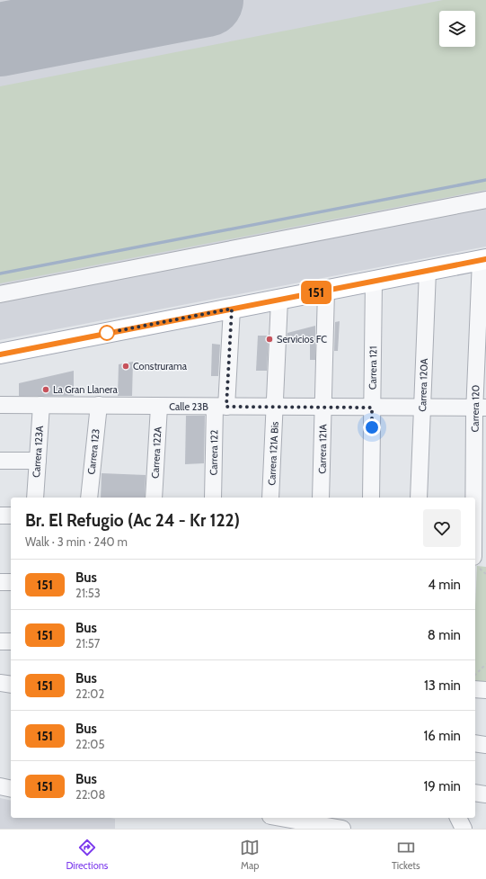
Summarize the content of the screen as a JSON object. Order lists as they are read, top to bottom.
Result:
{
  "streets": {
    "street": [
      "Carrera 121",
      "Carrera 120A",
      "Calle 23B",
      "Carrera 120",
      "Carrera 121A",
      "Carrera 123A",
      "Carrera 123",
      "Carrera 122A",
      "Carrera 122",
      "Carrera 121A Bis"
    ]
  },
  "crossings": [
    ["Carrera 121", "Calle 23B"],
    ["Carrera 120A", "Calle 23B"],
    ["Calle 23B", "Carrera 120"],
    ["Calle 23B", "Carrera 121A"],
    ["Calle 23B", "Carrera 123A"],
    ["Calle 23B", "Carrera 123"],
    ["Calle 23B", "Carrera 122A"],
    ["Calle 23B", "Carrera 122"],
    ["Calle 23B", "Carrera 121A Bis"]
  ],
  "places": ["Servicios FC", "Construrama", "La Gran Llanera"],
  "lines": ["bus line 151"],
  "page": {
    "on_map": "151",
    "heading": ["Br. El Refugio (Ac 24 - Kr 122)", "Walk · 3 min · 240 m"],
    "list": [
      {
        "mark": "151",
        "name": "Bus",
        "note": "21:53",
        "value": "4 min"
      },
      {
        "mark": "151",
        "name": "Bus",
        "note": "21:57",
        "value": "8 min"
      },
      {
        "mark": "151",
        "name": "Bus",
        "note": "22:02",
        "value": "13 min"
      },
      {
        "mark": "151",
        "name": "Bus",
        "note": "22:05",
        "value": "16 min"
      },
      {
        "mark": "151",
        "name": "Bus",
        "note": "22:08",
        "value": "19 min"
      }
    ],
    "tabs": ["Directions", "Map", "Tickets"]
  }
}
